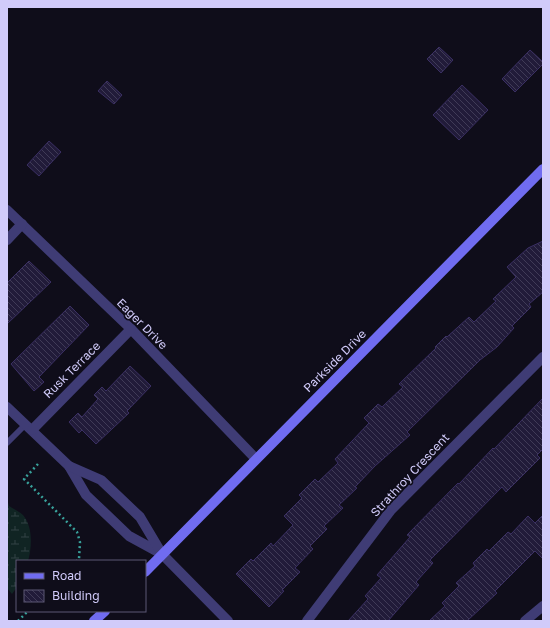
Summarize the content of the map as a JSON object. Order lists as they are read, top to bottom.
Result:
{
  "streets": {
    "main road": ["Parkside Drive"],
    "street": ["Eager Drive", "Rusk Terrace", "Strathroy Crescent"]
  },
  "crossings": [
    ["Eager Drive", "Parkside Drive"],
    ["Eager Drive", "Rusk Terrace"]
  ],
  "legend": ["Road", "Building"]
}
